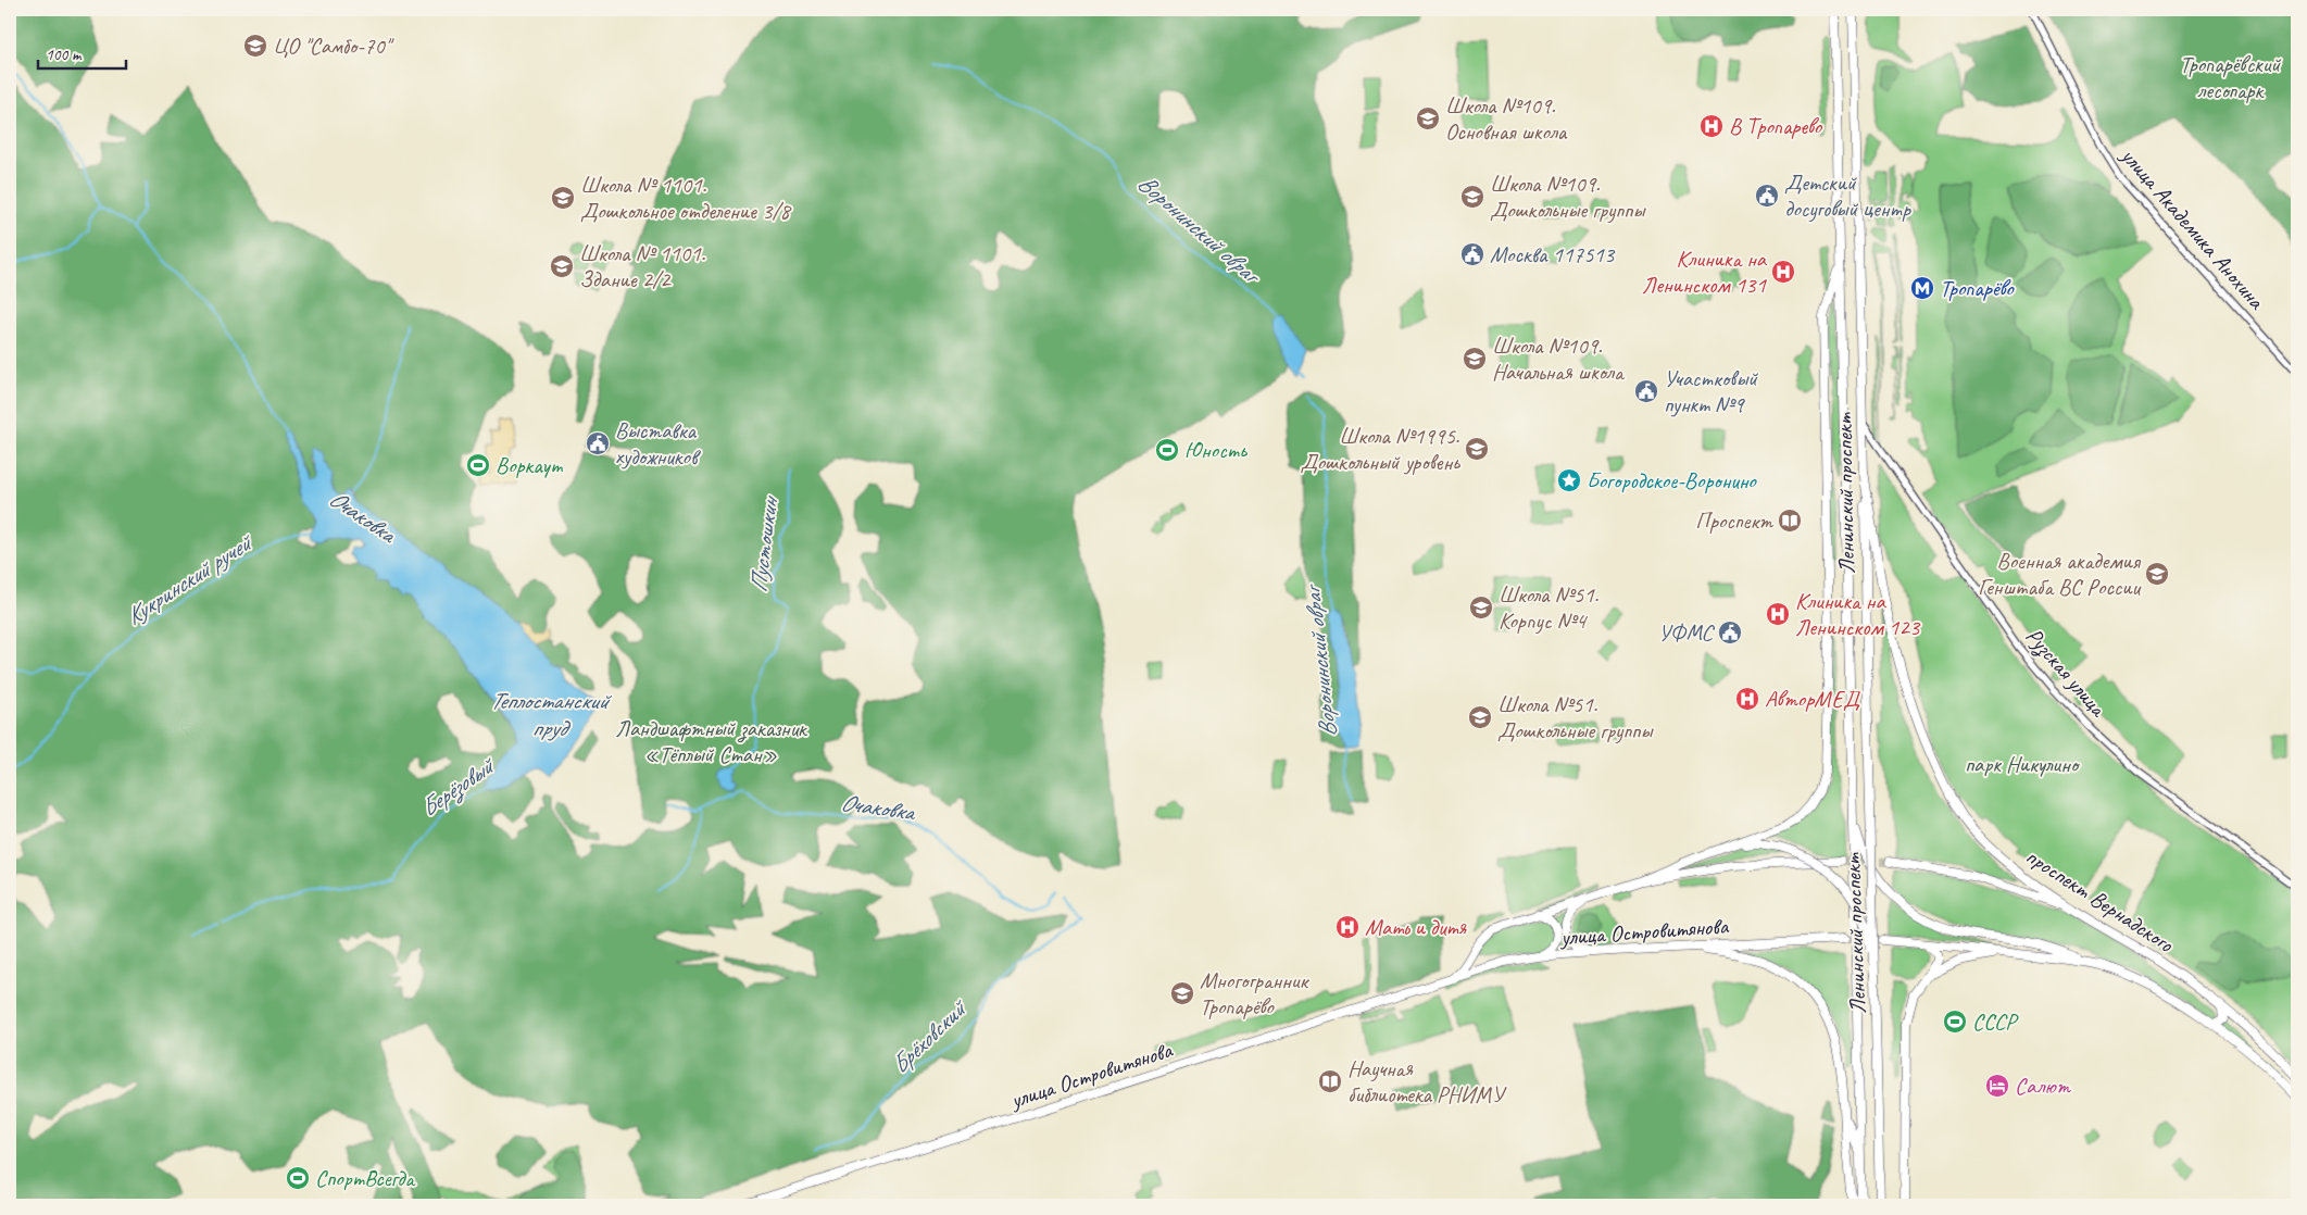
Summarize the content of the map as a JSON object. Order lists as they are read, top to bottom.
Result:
{
  "streets": {
    "main road": ["Ленинский проспект", "проспект Вернадского", "улица Островитянова"],
    "street": ["улица Академика Анохина", "Рузская улица"]
  },
  "crossings": [
    ["Ленинский проспект", "Рузская улица"],
    ["Ленинский проспект", "проспект Вернадского"]
  ],
  "water": [
    "Воронинский овраг",
    "Очаковка",
    "Пустошкин",
    "Кукринский ручей",
    "Теплостанский пруд",
    "Берёзовый",
    "Брёховский"
  ],
  "parks": ["Тропарёвский лесопарк", "Ландшафтный заказник «Тёплый Стан»", "парк Никулино"],
  "places": {
    "school or university": [
      "ЦО \"Самбо-70\"",
      "Школа №109. Основная школа",
      "Школа №109. Дошкольные группы",
      "Школа № 1101. Дошкольное отделение 3/8",
      "Школа № 1101. Здание 2/2",
      "Школа №109. Начальная школа",
      "Школа №1995. Дошкольный уровень",
      "Военная академия Генштаба ВС России",
      "Школа №51. Корпус №4",
      "Школа №51. Дошкольные группы",
      "Многогранник Тропарёво"
    ],
    "hospital": [
      "В Тропарево",
      "Клиника на Ленинском 131",
      "Клиника на Ленинском 123",
      "АвторМЕД",
      "Мать и дитя"
    ],
    "public building": [
      "Детский досуговый центр",
      "Москва 117513",
      "Участковый пункт №9",
      "Выставка художников",
      "УФМС"
    ],
    "metro station": ["Тропарёво"],
    "sports": [
      "Юность",
      "Воркаут",
      "СССР",
      "СпортВсегда"
    ],
    "place": ["Богородское-Воронино"],
    "library": ["Проспект", "Научная библиотека РНИМУ"],
    "hotel": ["Салют"]
  },
  "scale_bar": "100 m"
}
